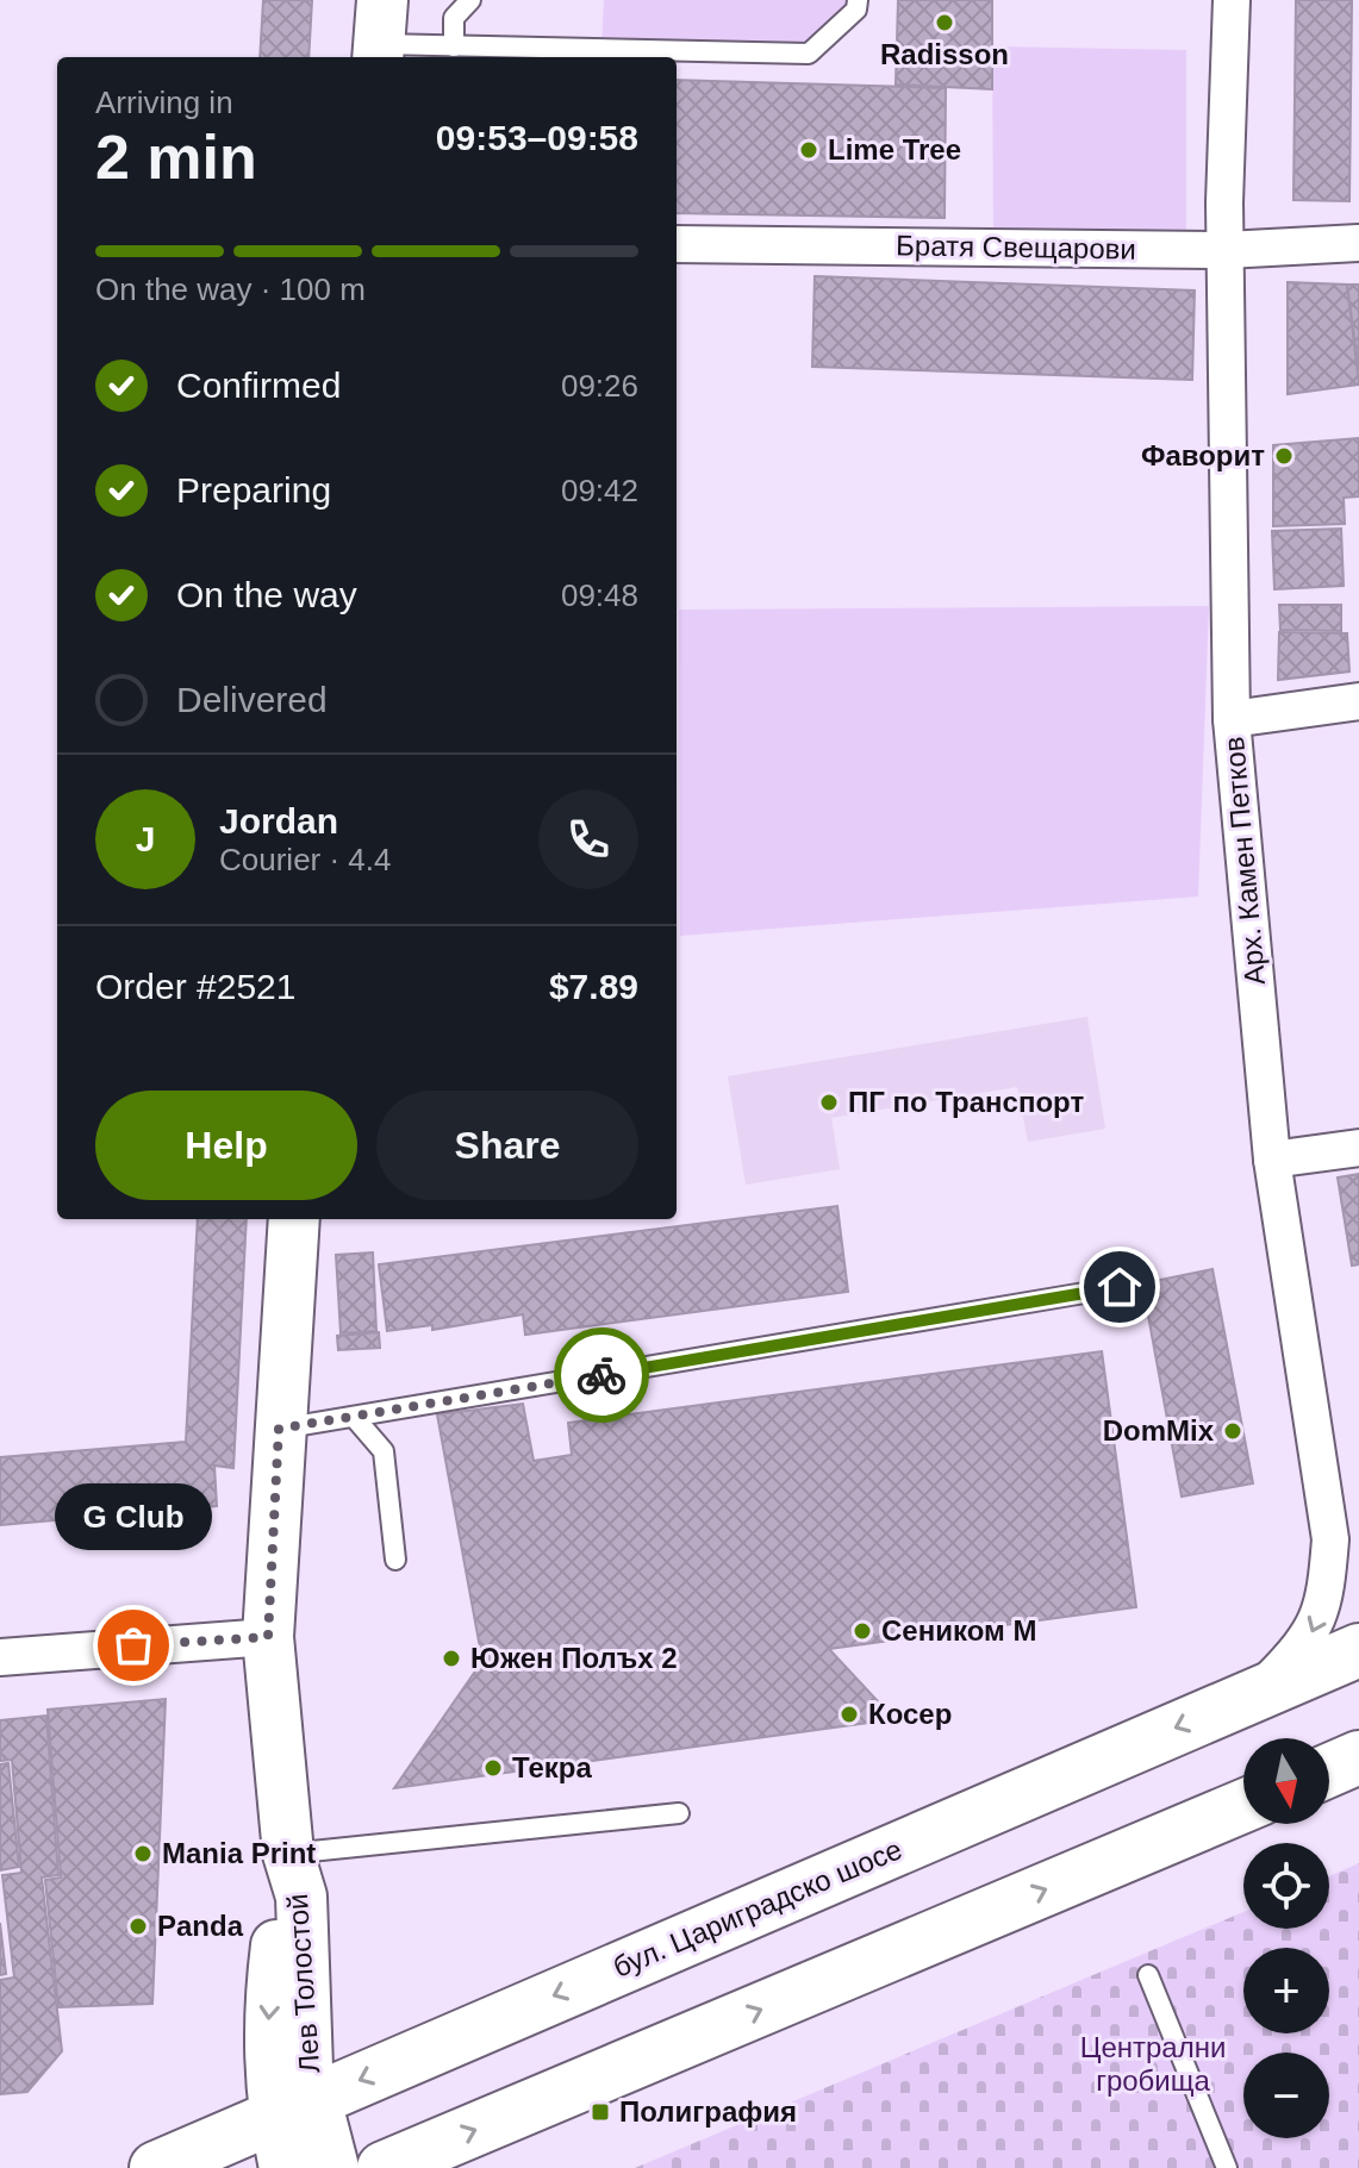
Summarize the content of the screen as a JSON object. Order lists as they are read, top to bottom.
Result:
{
  "streets": {
    "main road": ["бул. Цариградско шосе"],
    "street": ["Братя Свещарови", "Арх. Камен Петков", "Лев Толостой"]
  },
  "crossings": [
    ["Братя Свещарови", "Арх. Камен Петков"],
    ["Арх. Камен Петков", "бул. Цариградско шосе"],
    ["бул. Цариградско шосе", "Лев Толостой"]
  ],
  "parks": ["Централни гробища"],
  "places": {
    "other": [
      "Radisson",
      "Lime Tree",
      "Фаворит",
      "ПГ по Транспорт",
      "DomMix",
      "Сеником М",
      "G Club",
      "Южен Полъх 2",
      "Косер",
      "Текра",
      "Mania Print",
      "Panda"
    ],
    "transit": ["Полиграфия"]
  },
  "north": "bottom",
  "page": {
    "heading": ["2 min", "Arriving in", "09:53–09:58"],
    "panel": [
      "Jordan",
      "Courier · 4.4",
      "Order #2521",
      "$7.89"
    ],
    "bar": "On the way · 100 m",
    "list": [
      ["Confirmed", "09:26"],
      ["Preparing", "09:42"],
      ["On the way", "09:48"],
      "Delivered"
    ],
    "round": "J",
    "buttons": ["Help", "Share"],
    "bubble": "G Club",
    "map_buttons": ["+", "−"]
  }
}
